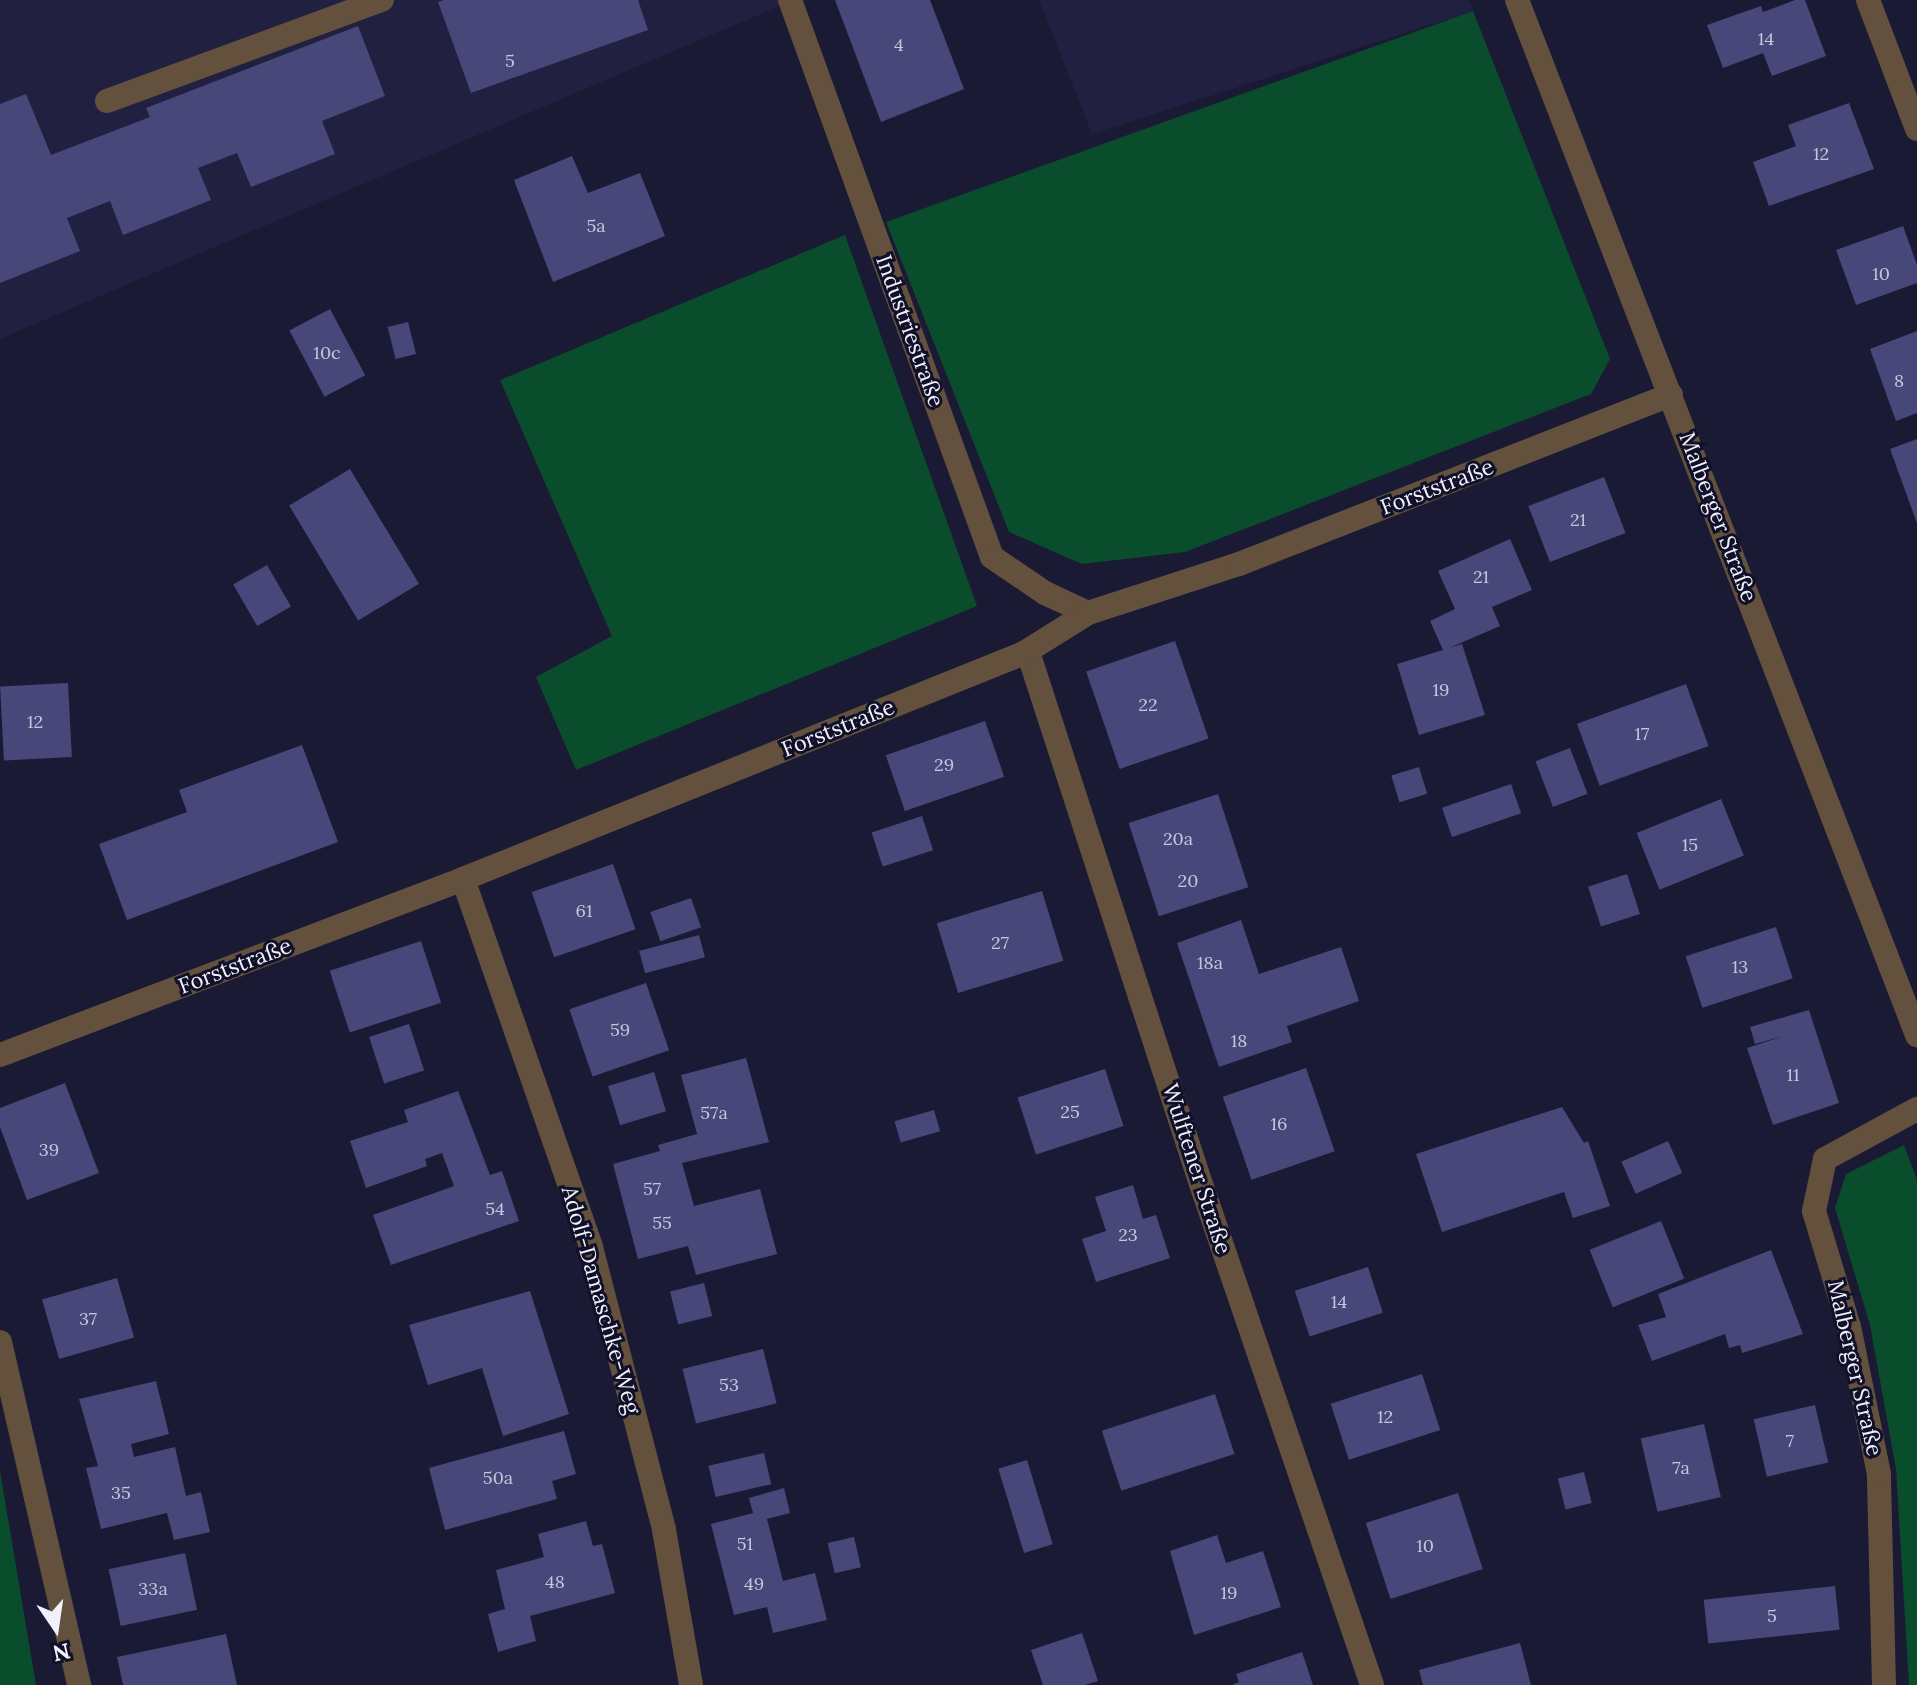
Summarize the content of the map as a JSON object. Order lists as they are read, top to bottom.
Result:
{
  "streets": {
    "street": [
      "Industriestraße",
      "Forststraße",
      "Malberger Straße",
      "Wulftener Straße",
      "Adolf-Damaschke-Weg"
    ]
  },
  "crossings": [
    ["Industriestraße", "Forststraße"],
    ["Forststraße", "Malberger Straße"],
    ["Forststraße", "Wulftener Straße"],
    ["Forststraße", "Adolf-Damaschke-Weg"]
  ],
  "house_numbers": [
    "14",
    "4",
    "5",
    "12",
    "5a",
    "10",
    "10c",
    "8",
    "21",
    "21",
    "19",
    "22",
    "12",
    "17",
    "29",
    "20a",
    "15",
    "20",
    "61",
    "27",
    "18a",
    "13",
    "59",
    "18",
    "11",
    "25",
    "57a",
    "16",
    "39",
    "57",
    "54",
    "55",
    "23",
    "14",
    "37",
    "53",
    "12",
    "7",
    "7a",
    "50a",
    "35",
    "51",
    "10",
    "48",
    "49",
    "33a",
    "19",
    "5"
  ],
  "north": "bottom"
}
